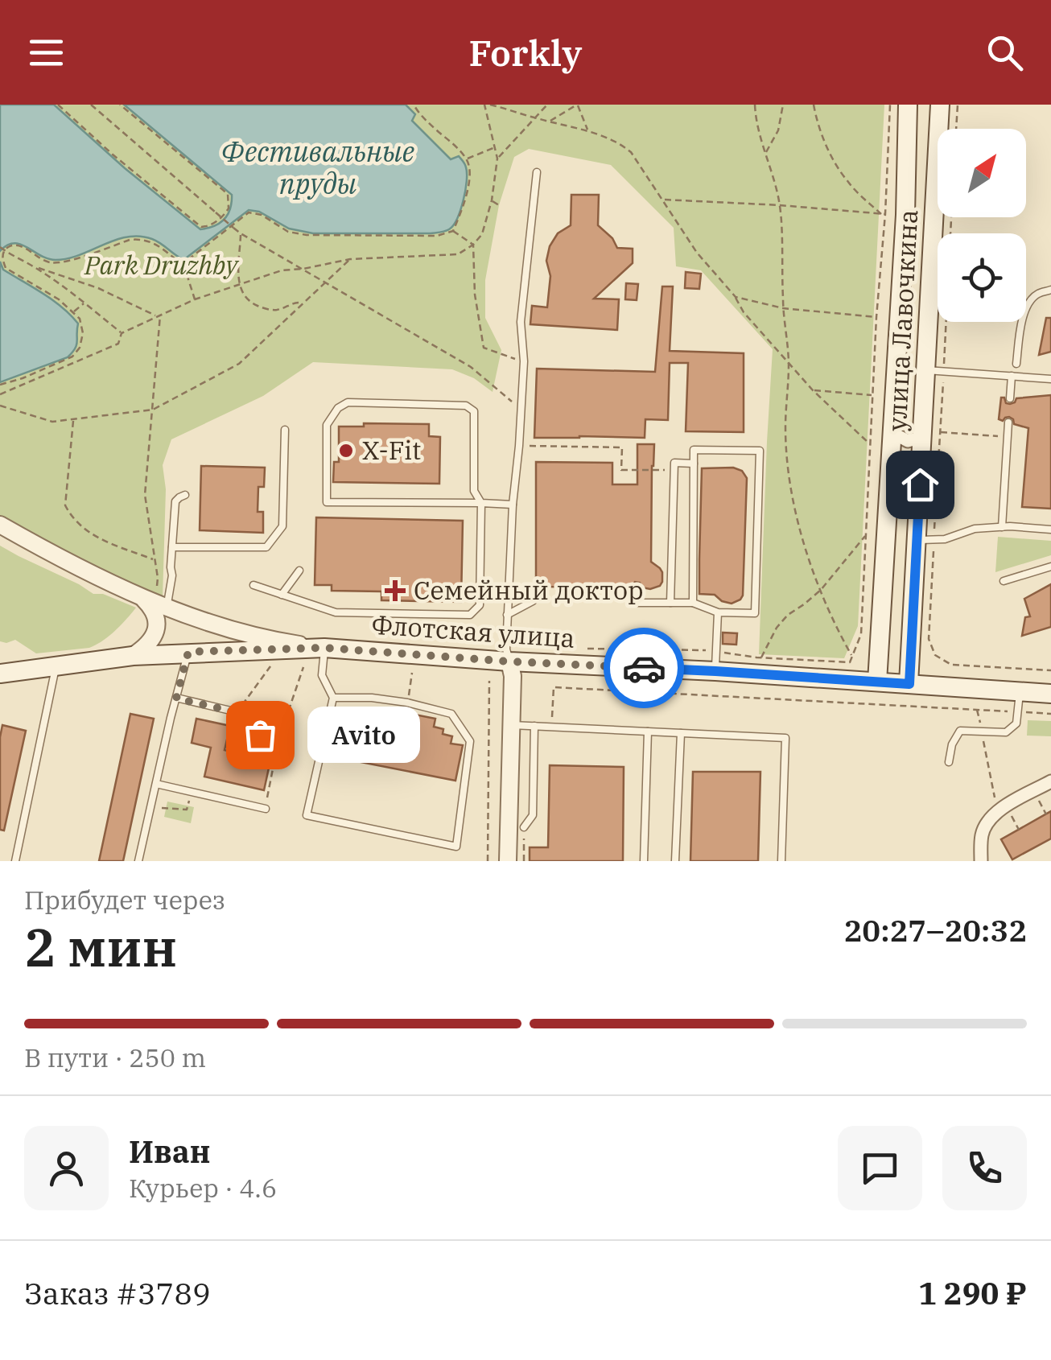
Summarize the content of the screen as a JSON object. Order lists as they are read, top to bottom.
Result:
{
  "streets": {
    "main road": ["улица Лавочкина", "Флотская улица"]
  },
  "crossings": [
    ["улица Лавочкина", "Флотская улица"]
  ],
  "water": ["Фестивальные пруды"],
  "parks": ["Park Druzhby"],
  "places": {
    "other": ["X-Fit", "Avito"],
    "health": ["Семейный доктор"]
  },
  "north": "top right",
  "page": {
    "header": "Forkly",
    "bubble": "Avito",
    "heading": ["2 мин", "Прибудет через", "20:27–20:32"],
    "panel": [
      "Иван",
      "Курьер · 4.6",
      "Заказ #3789",
      "1 290 ₽"
    ],
    "bar": "В пути · 250 m"
  }
}
